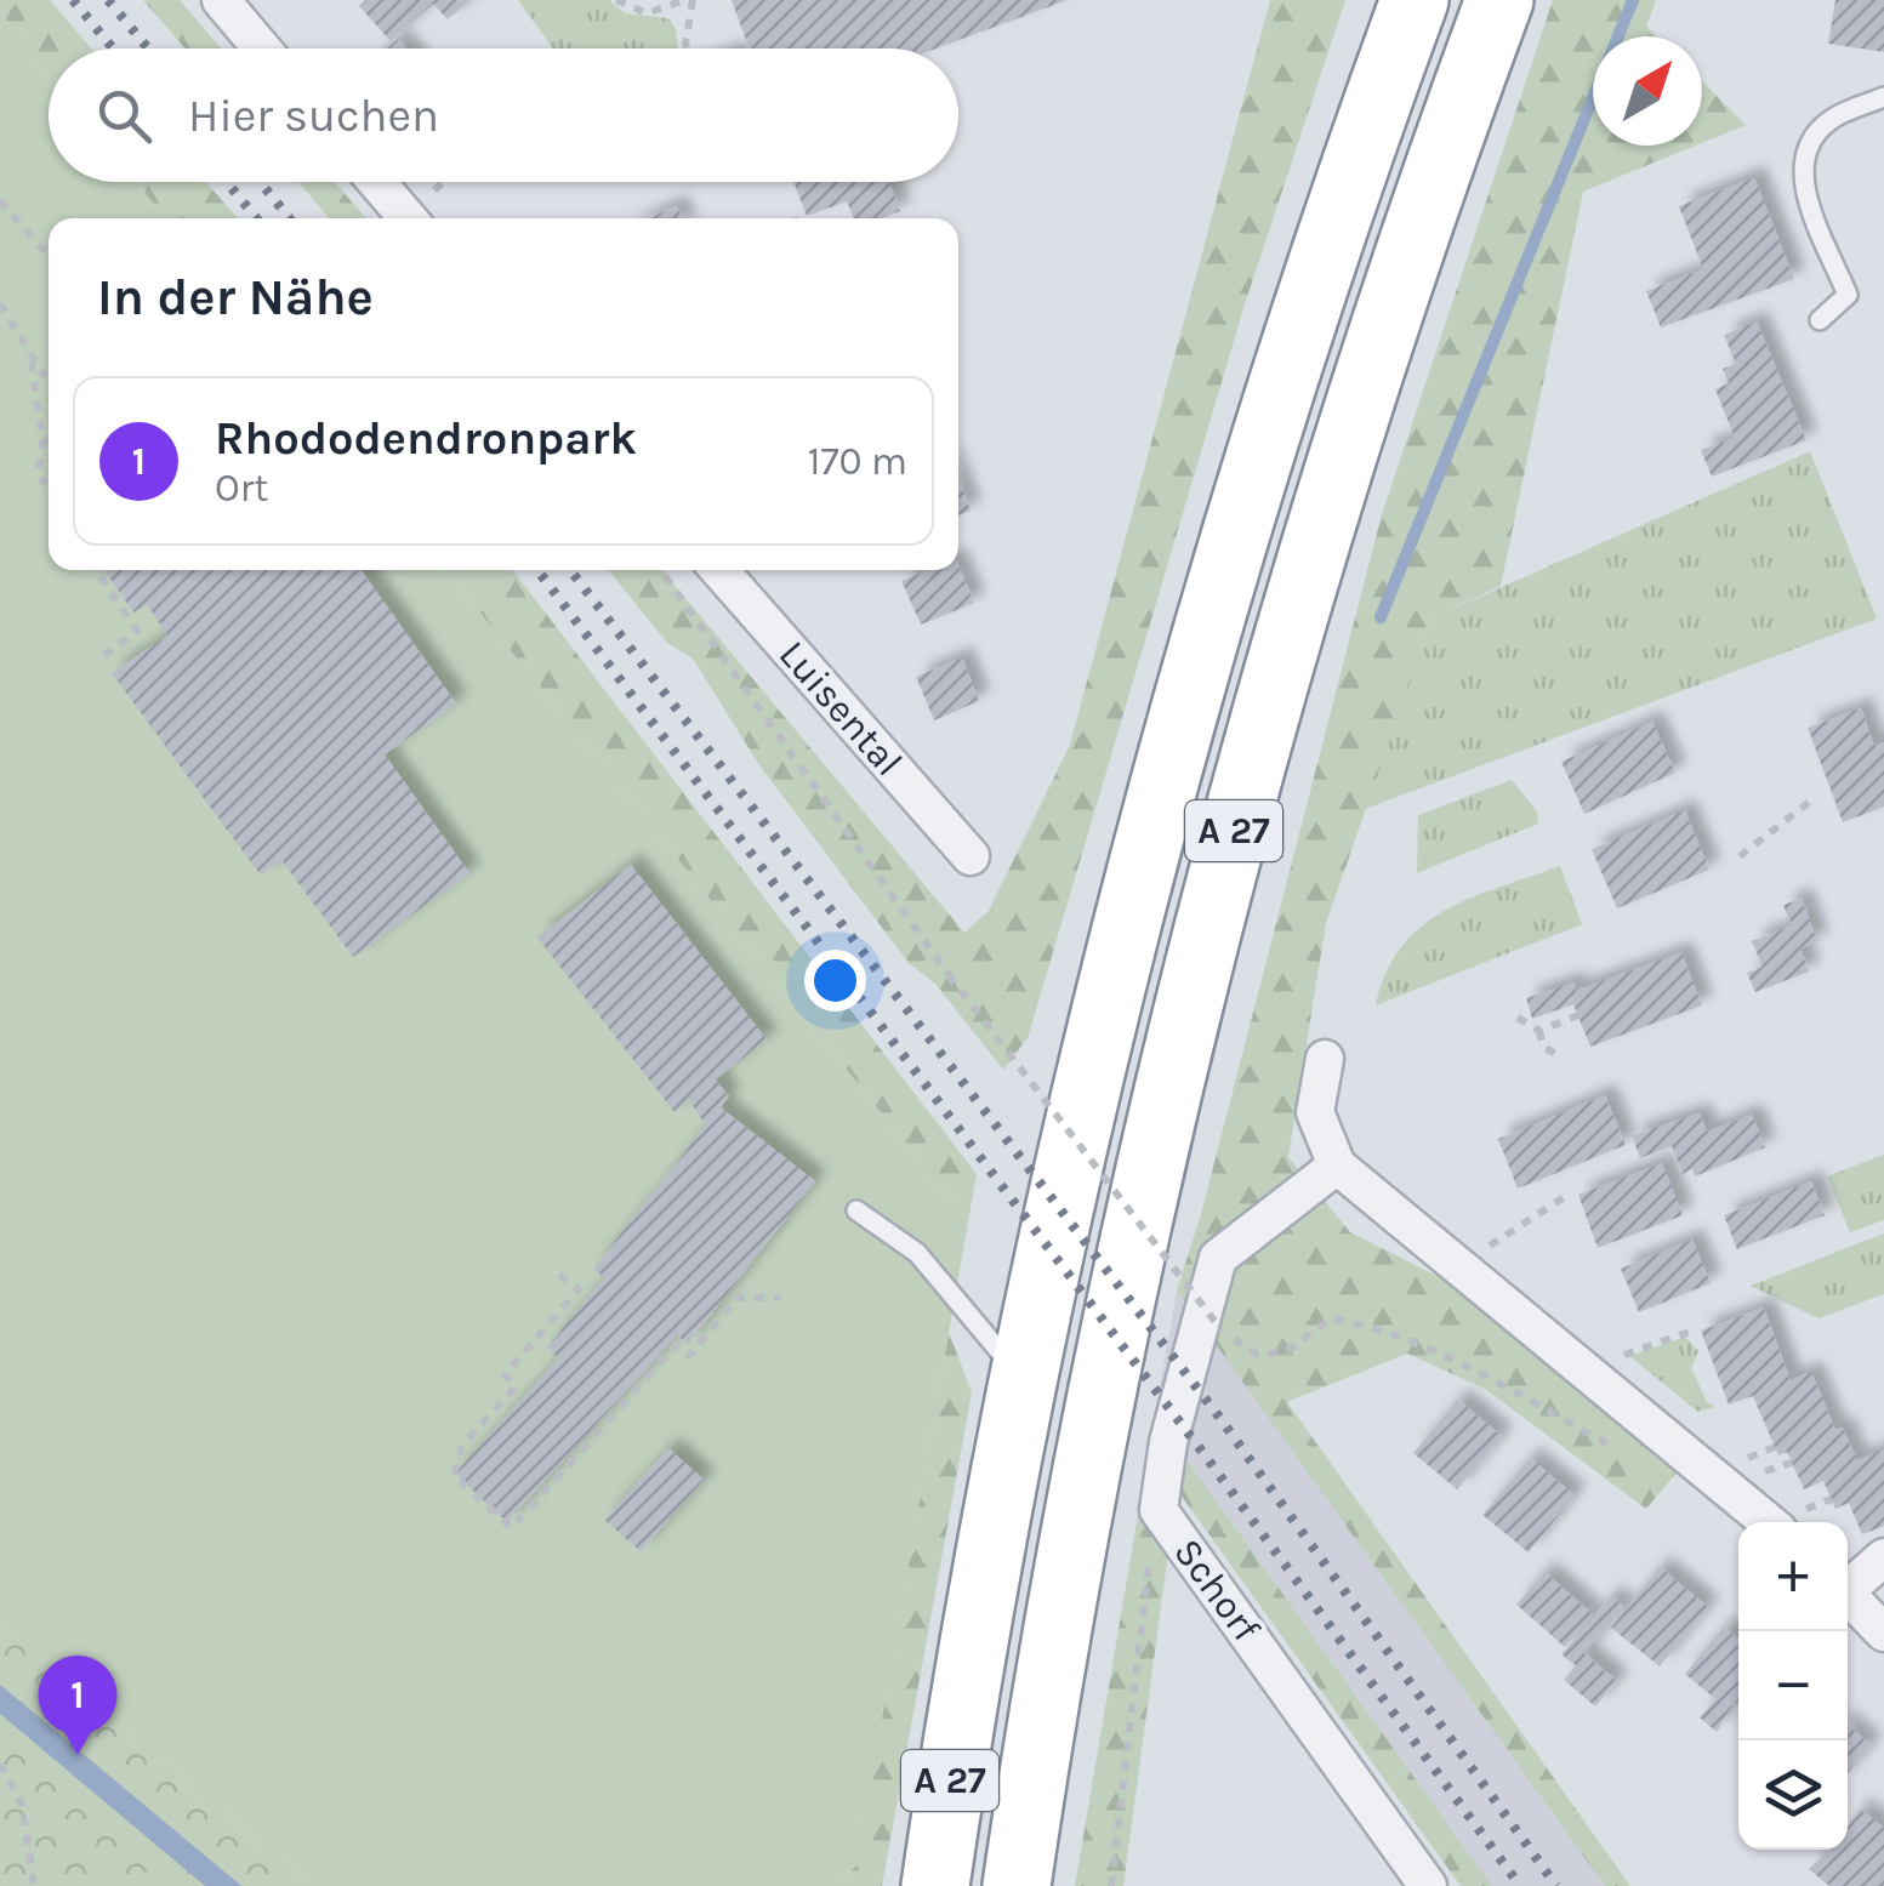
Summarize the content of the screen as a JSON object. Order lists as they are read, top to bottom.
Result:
{
  "streets": {
    "highway": ["A 27"],
    "street": ["Luisental", "Schorf"]
  },
  "north": "top right",
  "page": {
    "search": "Hier suchen",
    "heading": "In der Nähe",
    "list": [
      {
        "mark": "1",
        "name": "Rhododendronpark",
        "note": "Ort",
        "value": "170 m"
      }
    ],
    "map_buttons": ["+", "−"],
    "pins": "1"
  }
}
